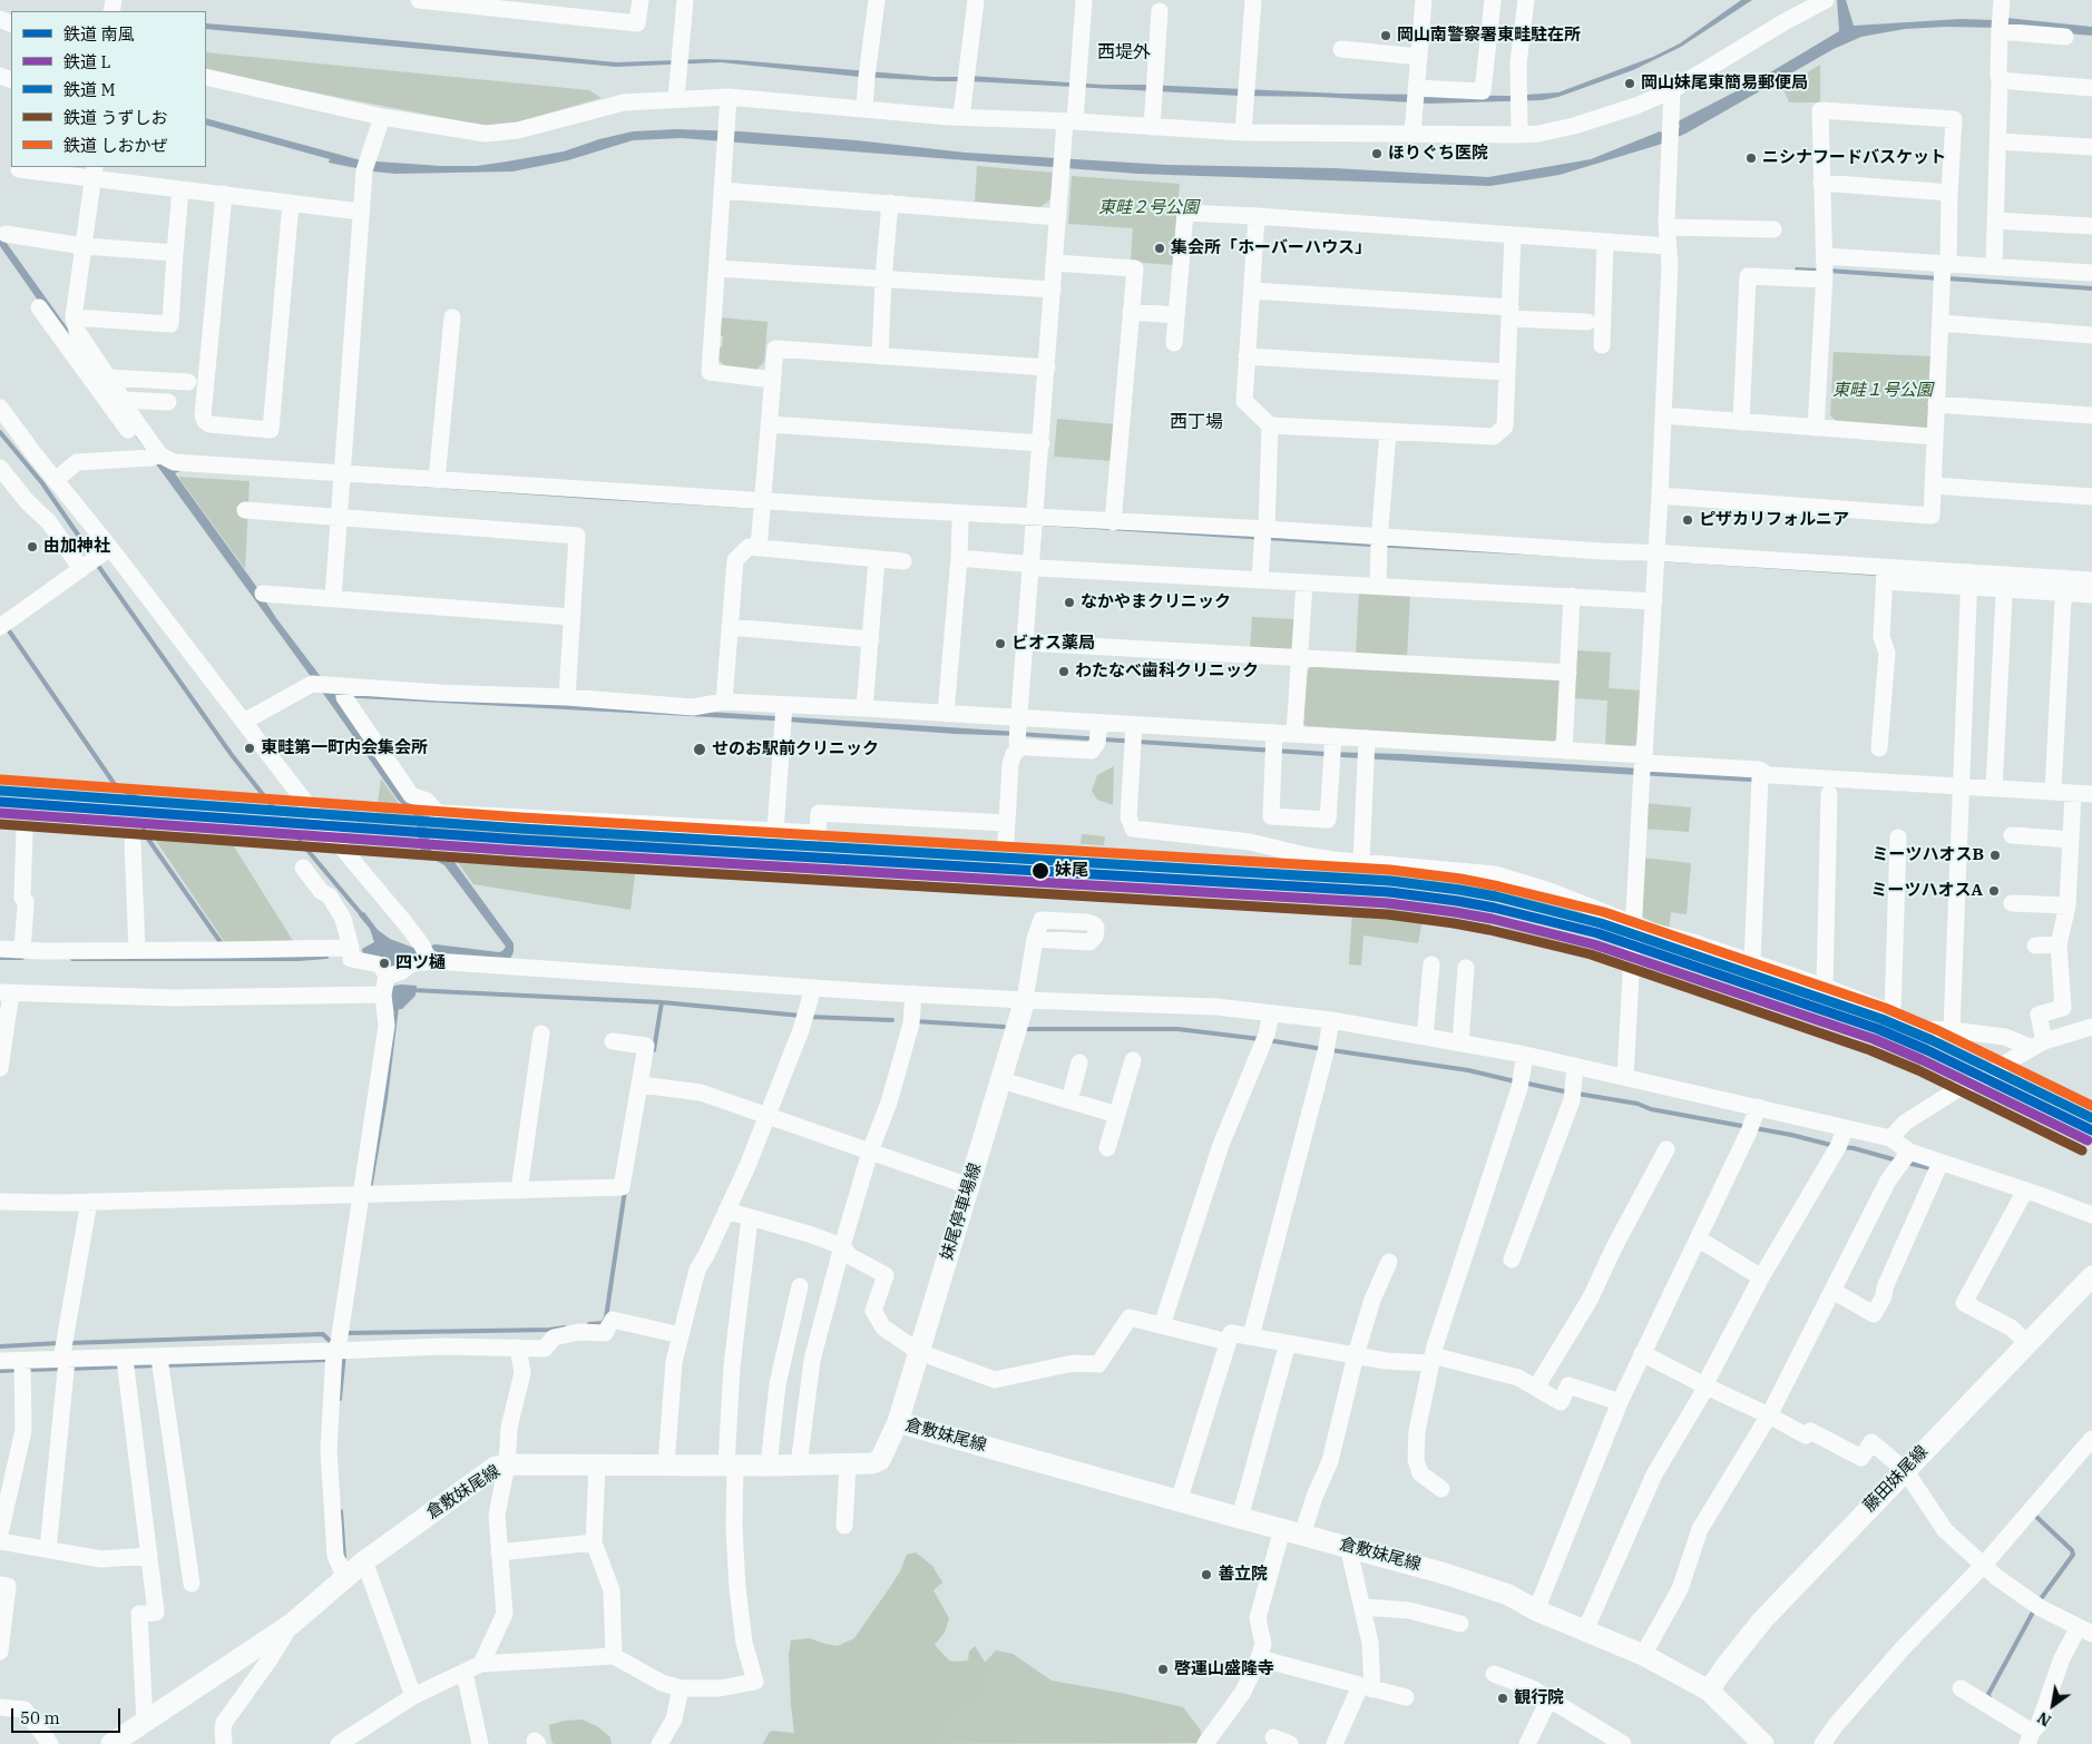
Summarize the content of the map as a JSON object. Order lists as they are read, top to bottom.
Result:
{
  "streets": {
    "main road": ["妹尾停車場線", "倉敷妹尾線", "藤田妹尾線"]
  },
  "crossings": [
    ["妹尾停車場線", "倉敷妹尾線"],
    ["倉敷妹尾線", "藤田妹尾線"]
  ],
  "districts": ["西堤外", "西丁場"],
  "parks": ["東畦２号公園", "東畦１号公園"],
  "places": [
    "岡山南警察署東畦駐在所",
    "岡山妹尾東簡易郵便局",
    "ほりぐち医院",
    "ニシナフードバスケット",
    "集会所「ホーバーハウス」",
    "ピザカリフォルニア",
    "由加神社",
    "なかやまクリニック",
    "ビオス薬局",
    "わたなべ歯科クリニック",
    "東畦第一町内会集会所",
    "せのお駅前クリニック",
    "ミーツハオスB",
    "妹尾",
    "ミーツハオスA",
    "四ツ樋",
    "善立院",
    "啓運山盛隆寺",
    "観行院"
  ],
  "lines": [
    "rail line しおかぜ",
    "rail line M",
    "rail line 南風",
    "rail line L",
    "rail line うずしお"
  ],
  "legend": [
    "鉄道 南風",
    "鉄道 L",
    "鉄道 M",
    "鉄道 うずしお",
    "鉄道 しおかぜ"
  ],
  "scale_bar": "50 m",
  "north": "bottom left"
}
